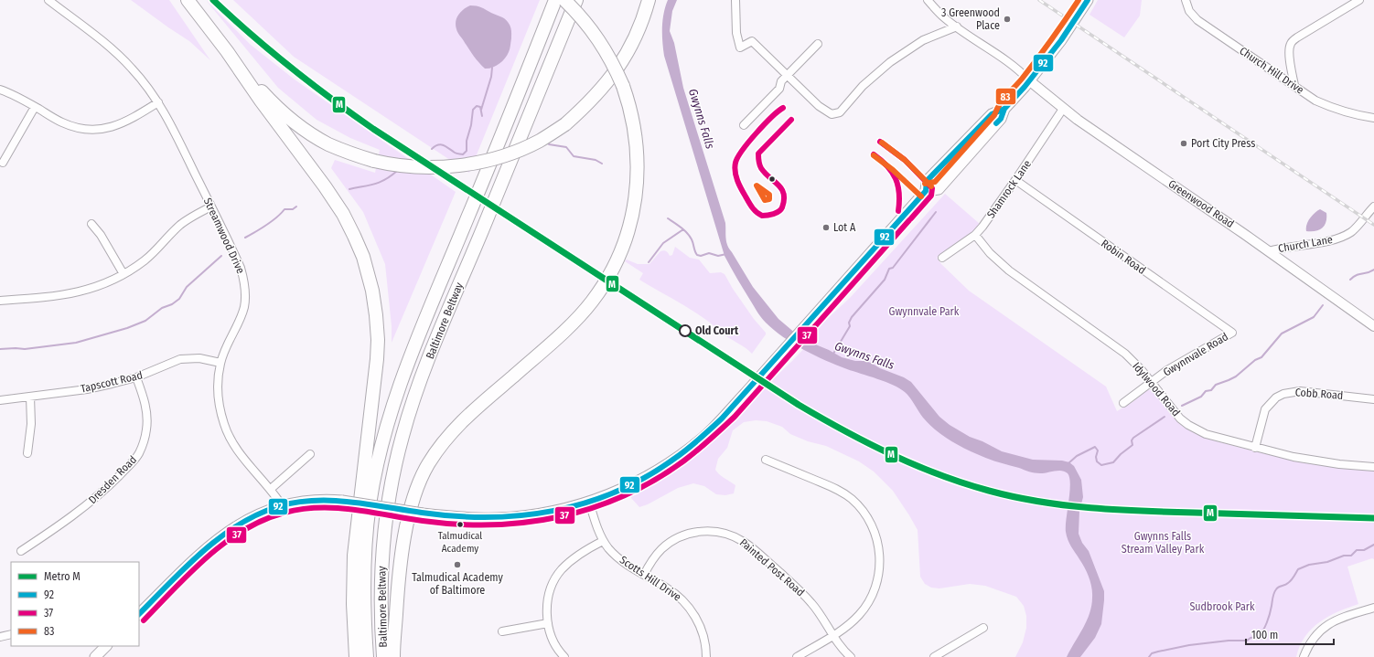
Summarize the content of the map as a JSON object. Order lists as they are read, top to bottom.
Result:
{
  "streets": {
    "highway": ["Baltimore Beltway"],
    "street": [
      "Church Hill Drive",
      "Shamrock Lane",
      "Greenwood Road",
      "Streamwood Drive",
      "Church Lane",
      "Robin Road",
      "Gwynnvale Road",
      "Tapscott Road",
      "Idylwood Road",
      "Cobb Road",
      "Dresden Road",
      "Painted Post Road",
      "Scotts Hill Drive"
    ]
  },
  "crossings": [
    ["Shamrock Lane", "Greenwood Road"],
    ["Shamrock Lane", "Robin Road"],
    ["Shamrock Lane", "Idylwood Road"],
    ["Greenwood Road", "Church Lane"],
    ["Streamwood Drive", "Tapscott Road"],
    ["Robin Road", "Gwynnvale Road"],
    ["Gwynnvale Road", "Idylwood Road"],
    ["Tapscott Road", "Dresden Road"],
    ["Idylwood Road", "Cobb Road"],
    ["Painted Post Road", "Scotts Hill Drive"]
  ],
  "water": ["Gwynns Falls"],
  "parks": ["Gwynnvale Park", "Gwynns Falls Stream Valley Park", "Sudbrook Park"],
  "places": [
    "3 Greenwood Place",
    "Port City Press",
    "Lot A",
    "Old Court",
    "Talmudical Academy",
    "Talmudical Academy of Baltimore"
  ],
  "lines": [
    "metro line M",
    "transit line 92",
    "transit line 83",
    "transit line 37"
  ],
  "legend": [
    "Metro M",
    "92",
    "37",
    "83"
  ],
  "scale_bar": "100 m"
}
